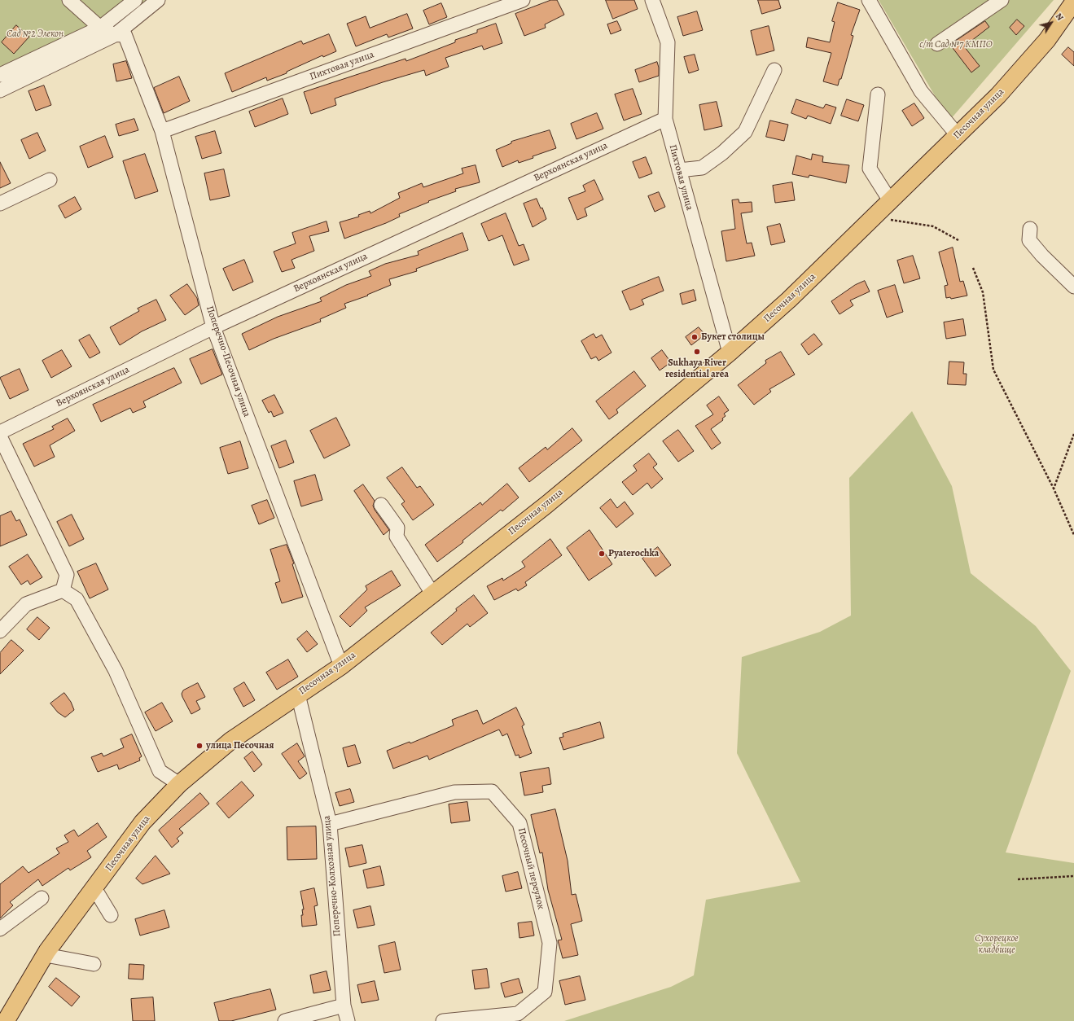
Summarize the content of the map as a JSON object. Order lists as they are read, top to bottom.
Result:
{
  "streets": {
    "main road": ["Песочная улица"],
    "street": [
      "Пихтовая улица",
      "Верхоянская улица",
      "Поперечно-Песочная улица",
      "Песочный переулок",
      "Поперечно-Колхозная улица"
    ]
  },
  "crossings": [
    ["Пихтовая улица", "Песочная улица"],
    ["Пихтовая улица", "Верхоянская улица"],
    ["Пихтовая улица", "Поперечно-Песочная улица"],
    ["Песочная улица", "Поперечно-Песочная улица"],
    ["Песочная улица", "Поперечно-Колхозная улица"],
    ["Верхоянская улица", "Поперечно-Песочная улица"],
    ["Песочный переулок", "Поперечно-Колхозная улица"]
  ],
  "parks": ["Сад №2 Элекон", "с/т Сад №7 КМПО", "Сухорецкое кладбище"],
  "places": [
    "Букет столицы",
    "Sukhaya River residential area",
    "Pyaterochka",
    "улица Песочная"
  ],
  "north": "top right"
}
